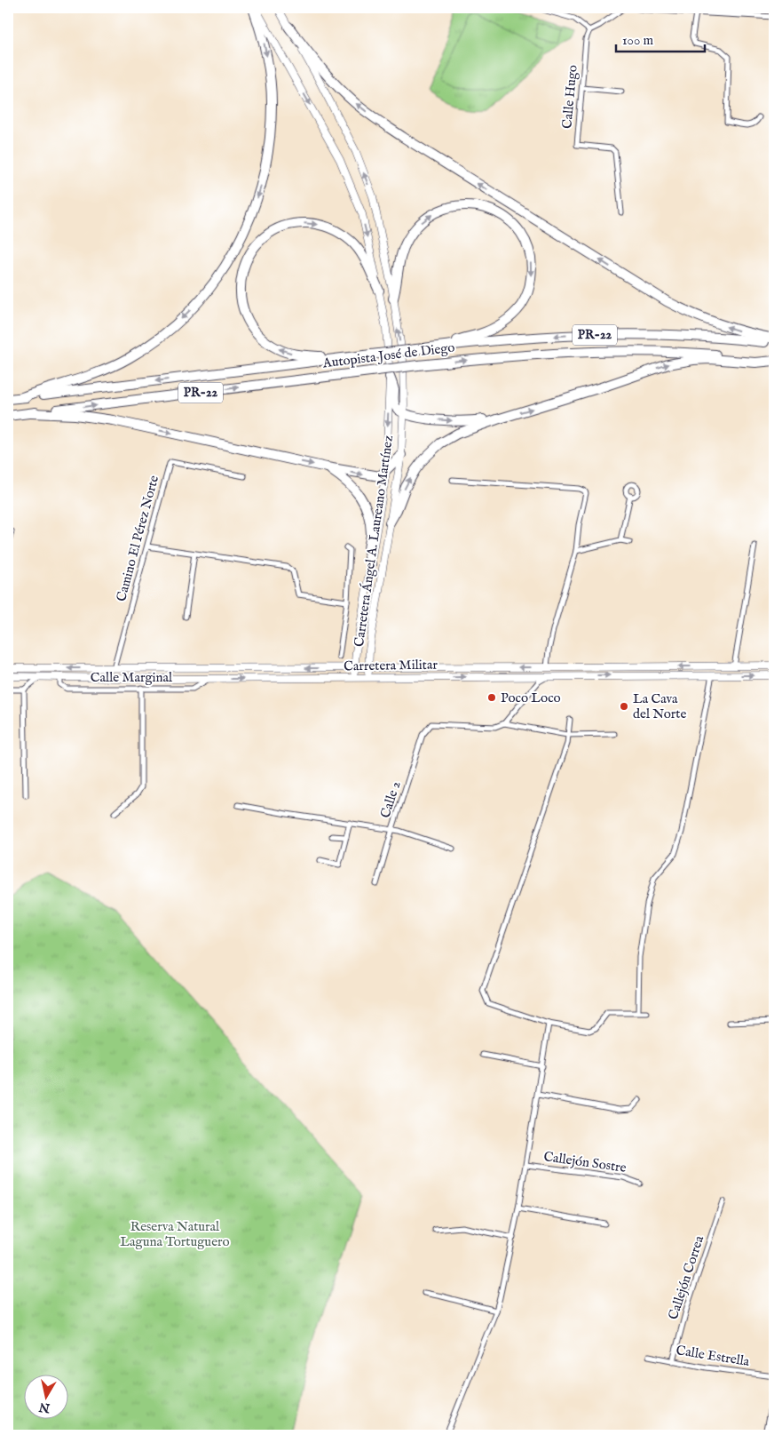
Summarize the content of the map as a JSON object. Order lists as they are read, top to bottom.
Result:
{
  "streets": {
    "highway": ["PR-22", "Autopista José de Diego"],
    "main road": ["Carretera Ángel A. Laureano Martínez", "Carretera Militar"],
    "street": [
      "Calle Hugo",
      "Camino El Pérez Norte",
      "Calle Marginal",
      "Calle 2",
      "Callejón Sostre",
      "Callejón Correa",
      "Calle Estrella"
    ]
  },
  "crossings": [
    ["Camino El Pérez Norte", "Carretera Militar"],
    ["Carretera Ángel A. Laureano Martínez", "Carretera Militar"],
    ["Carretera Militar", "Calle Marginal"],
    ["Callejón Correa", "Calle Estrella"]
  ],
  "parks": ["Reserva Natural Laguna Tortuguero"],
  "places": ["Poco Loco", "La Cava del Norte"],
  "scale_bar": "100 m",
  "north": "bottom"
}
